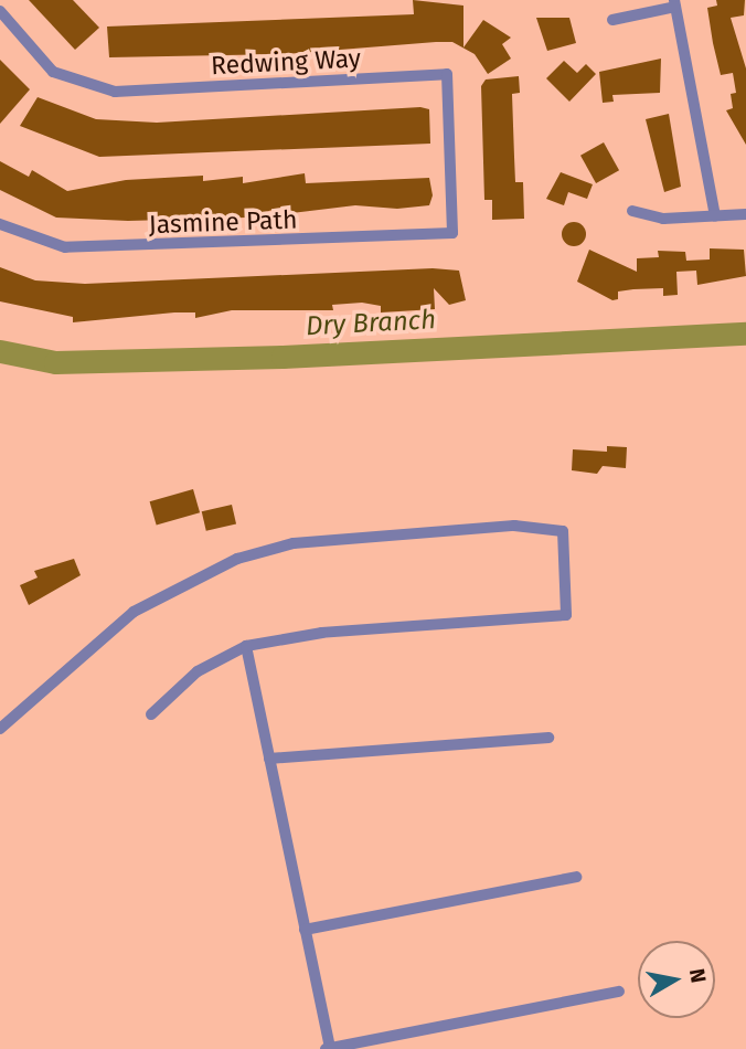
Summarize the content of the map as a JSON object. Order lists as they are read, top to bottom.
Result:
{
  "streets": {
    "street": ["Redwing Way", "Jasmine Path"]
  },
  "crossings": [
    ["Redwing Way", "Jasmine Path"]
  ],
  "water": ["Dry Branch"],
  "north": "right"
}
